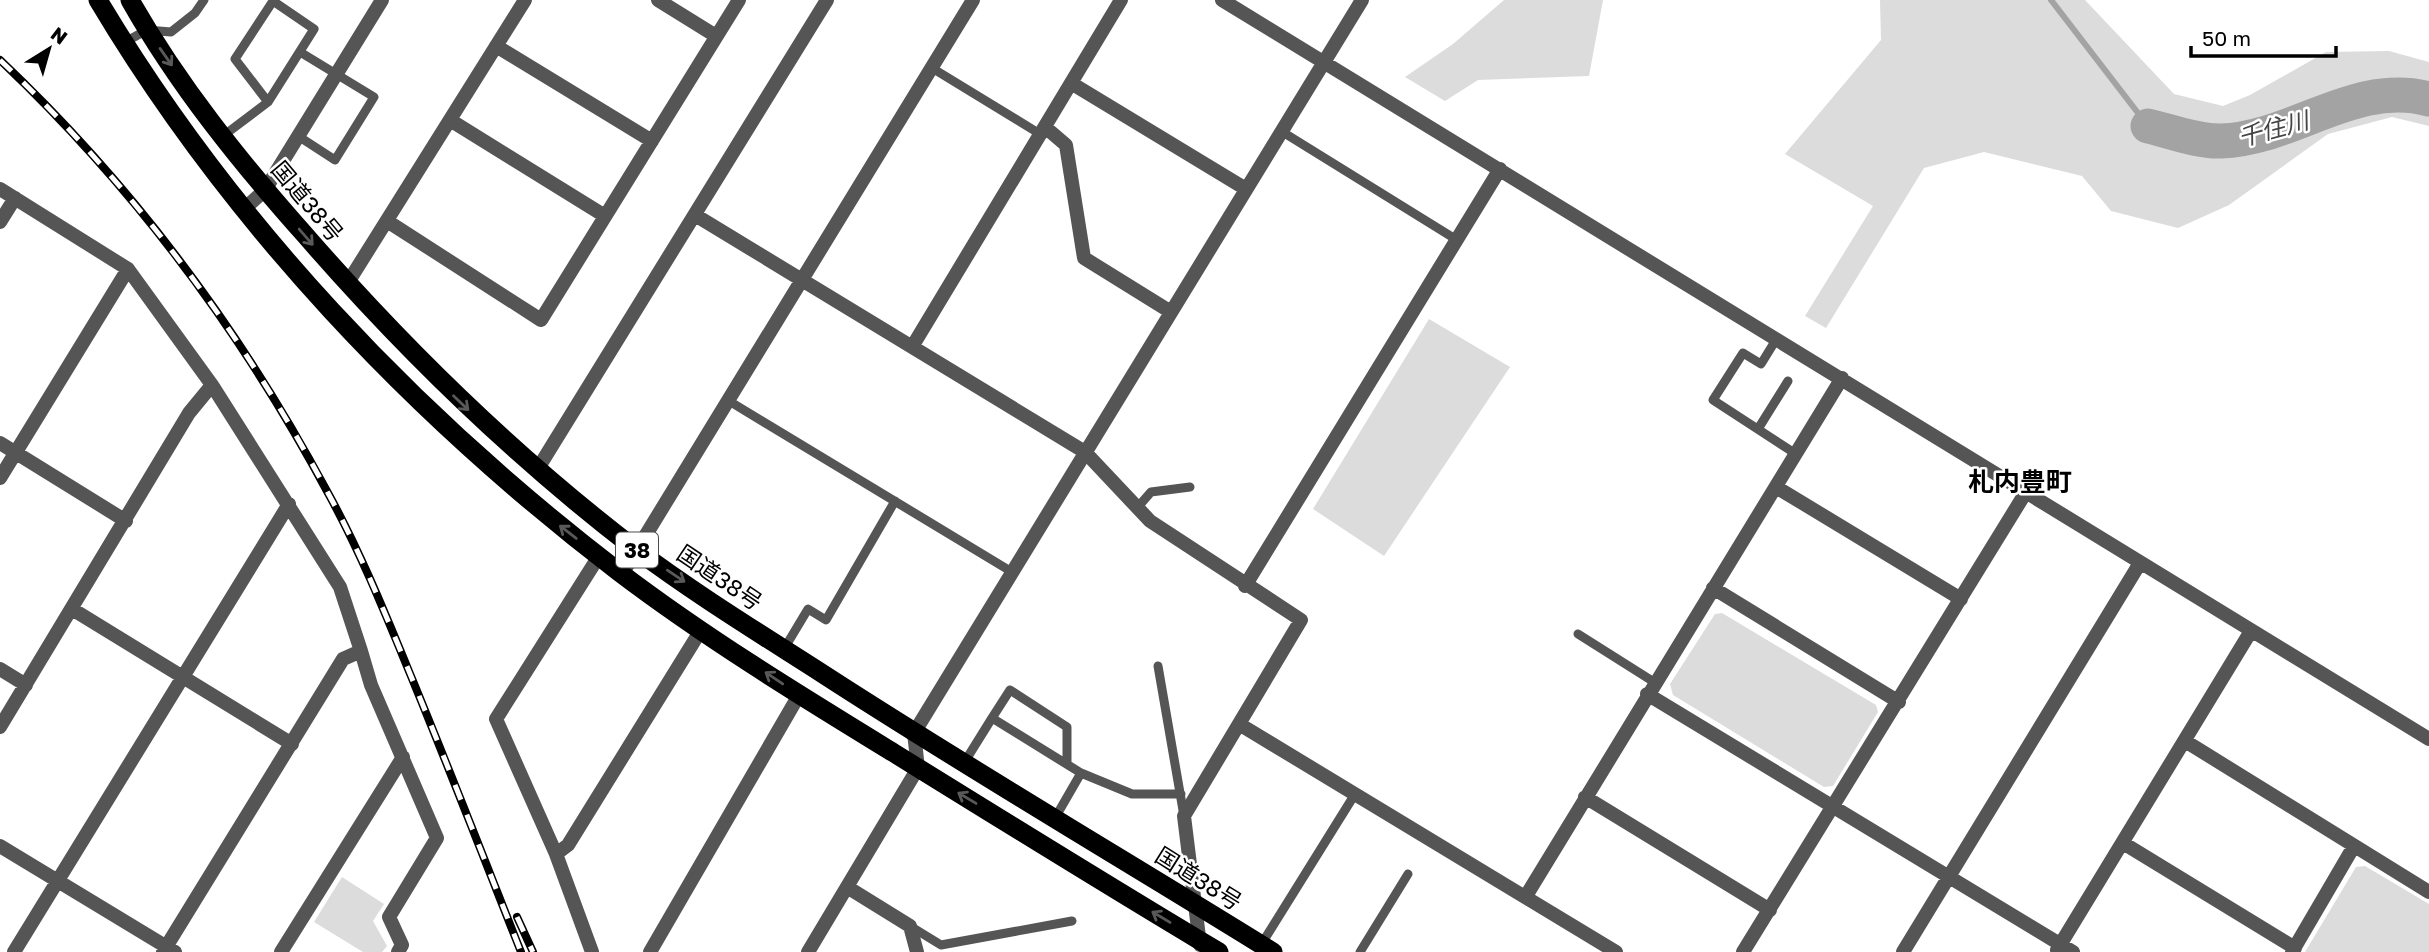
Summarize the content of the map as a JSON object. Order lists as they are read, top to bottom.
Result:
{
  "streets": {
    "highway": ["国道38号", "38"]
  },
  "districts": ["札内豊町"],
  "water": ["千住川"],
  "scale_bar": "50 m",
  "north": "top right"
}
